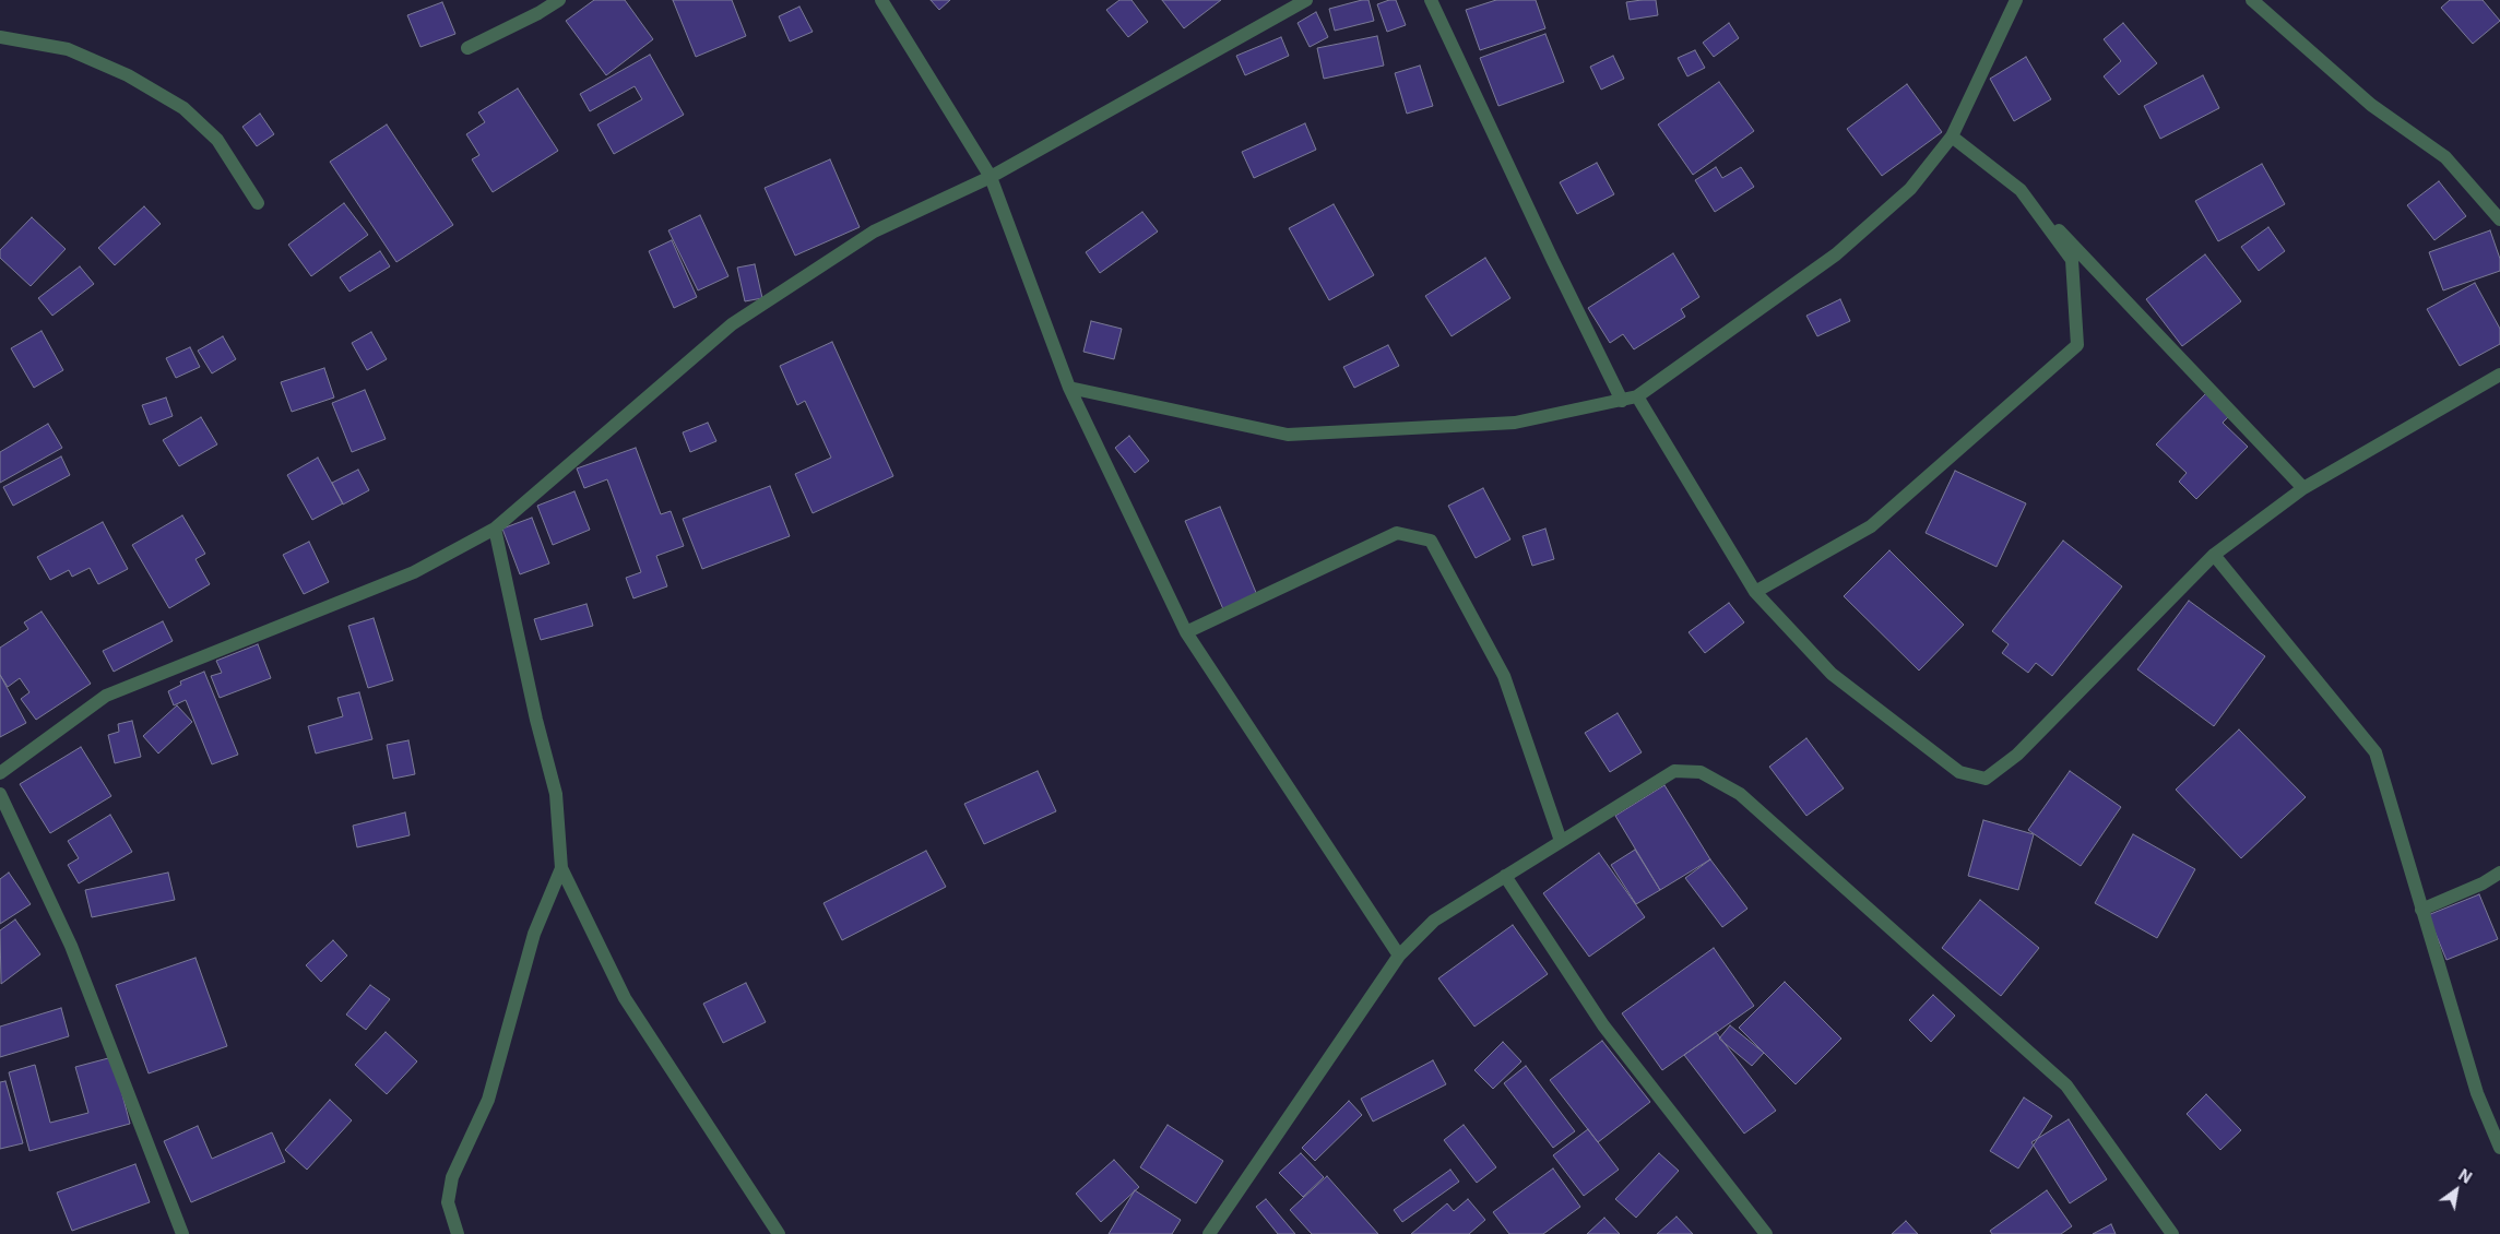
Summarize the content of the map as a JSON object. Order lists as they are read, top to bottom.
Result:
{
  "north": "top right"
}
